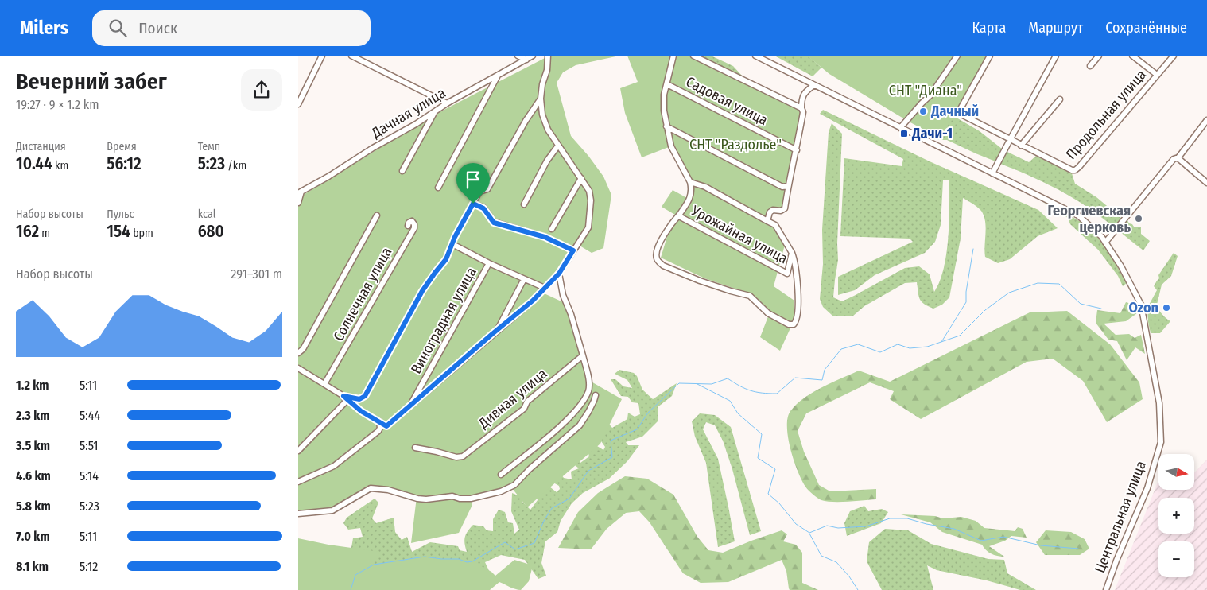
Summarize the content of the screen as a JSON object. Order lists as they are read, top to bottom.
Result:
{
  "streets": {
    "street": [
      "Садовая улица",
      "Дачная улица",
      "Продольная улица",
      "Урожайная улица",
      "Солнечная улица",
      "Виноградная улица",
      "Дивная улица",
      "Центральная улица"
    ]
  },
  "parks": ["СНТ \"Диана\"", "СНТ \"Раздолье\""],
  "places": {
    "other": ["Дачный", "Георгиевская церковь", "Ozon"],
    "transit": ["Дачи-1"]
  },
  "north": "right",
  "page": {
    "header": "Milers",
    "search": "Поиск",
    "nav": ["Карта", "Маршрут", "Сохранённые"],
    "heading": ["Вечерний забег", "19:27 · 9 × 1.2 km"],
    "stats": [
      ["Дистанция", "10.44 km"],
      ["Время", "56:12"],
      ["Темп", "5:23 /km"],
      ["Набор высоты", "162 m"],
      ["Пульс", "154 bpm"],
      ["kcal", "680"]
    ],
    "chart": ["Набор высоты", "291–301 m"],
    "list": [
      {
        "name": "1.2 km",
        "note": "5:11"
      },
      {
        "name": "2.3 km",
        "note": "5:44"
      },
      {
        "name": "3.5 km",
        "note": "5:51"
      },
      {
        "name": "4.6 km",
        "note": "5:14"
      },
      {
        "name": "5.8 km",
        "note": "5:23"
      },
      {
        "name": "7.0 km",
        "note": "5:11"
      },
      {
        "name": "8.1 km",
        "note": "5:12"
      }
    ],
    "map_buttons": ["+", "−"]
  }
}
